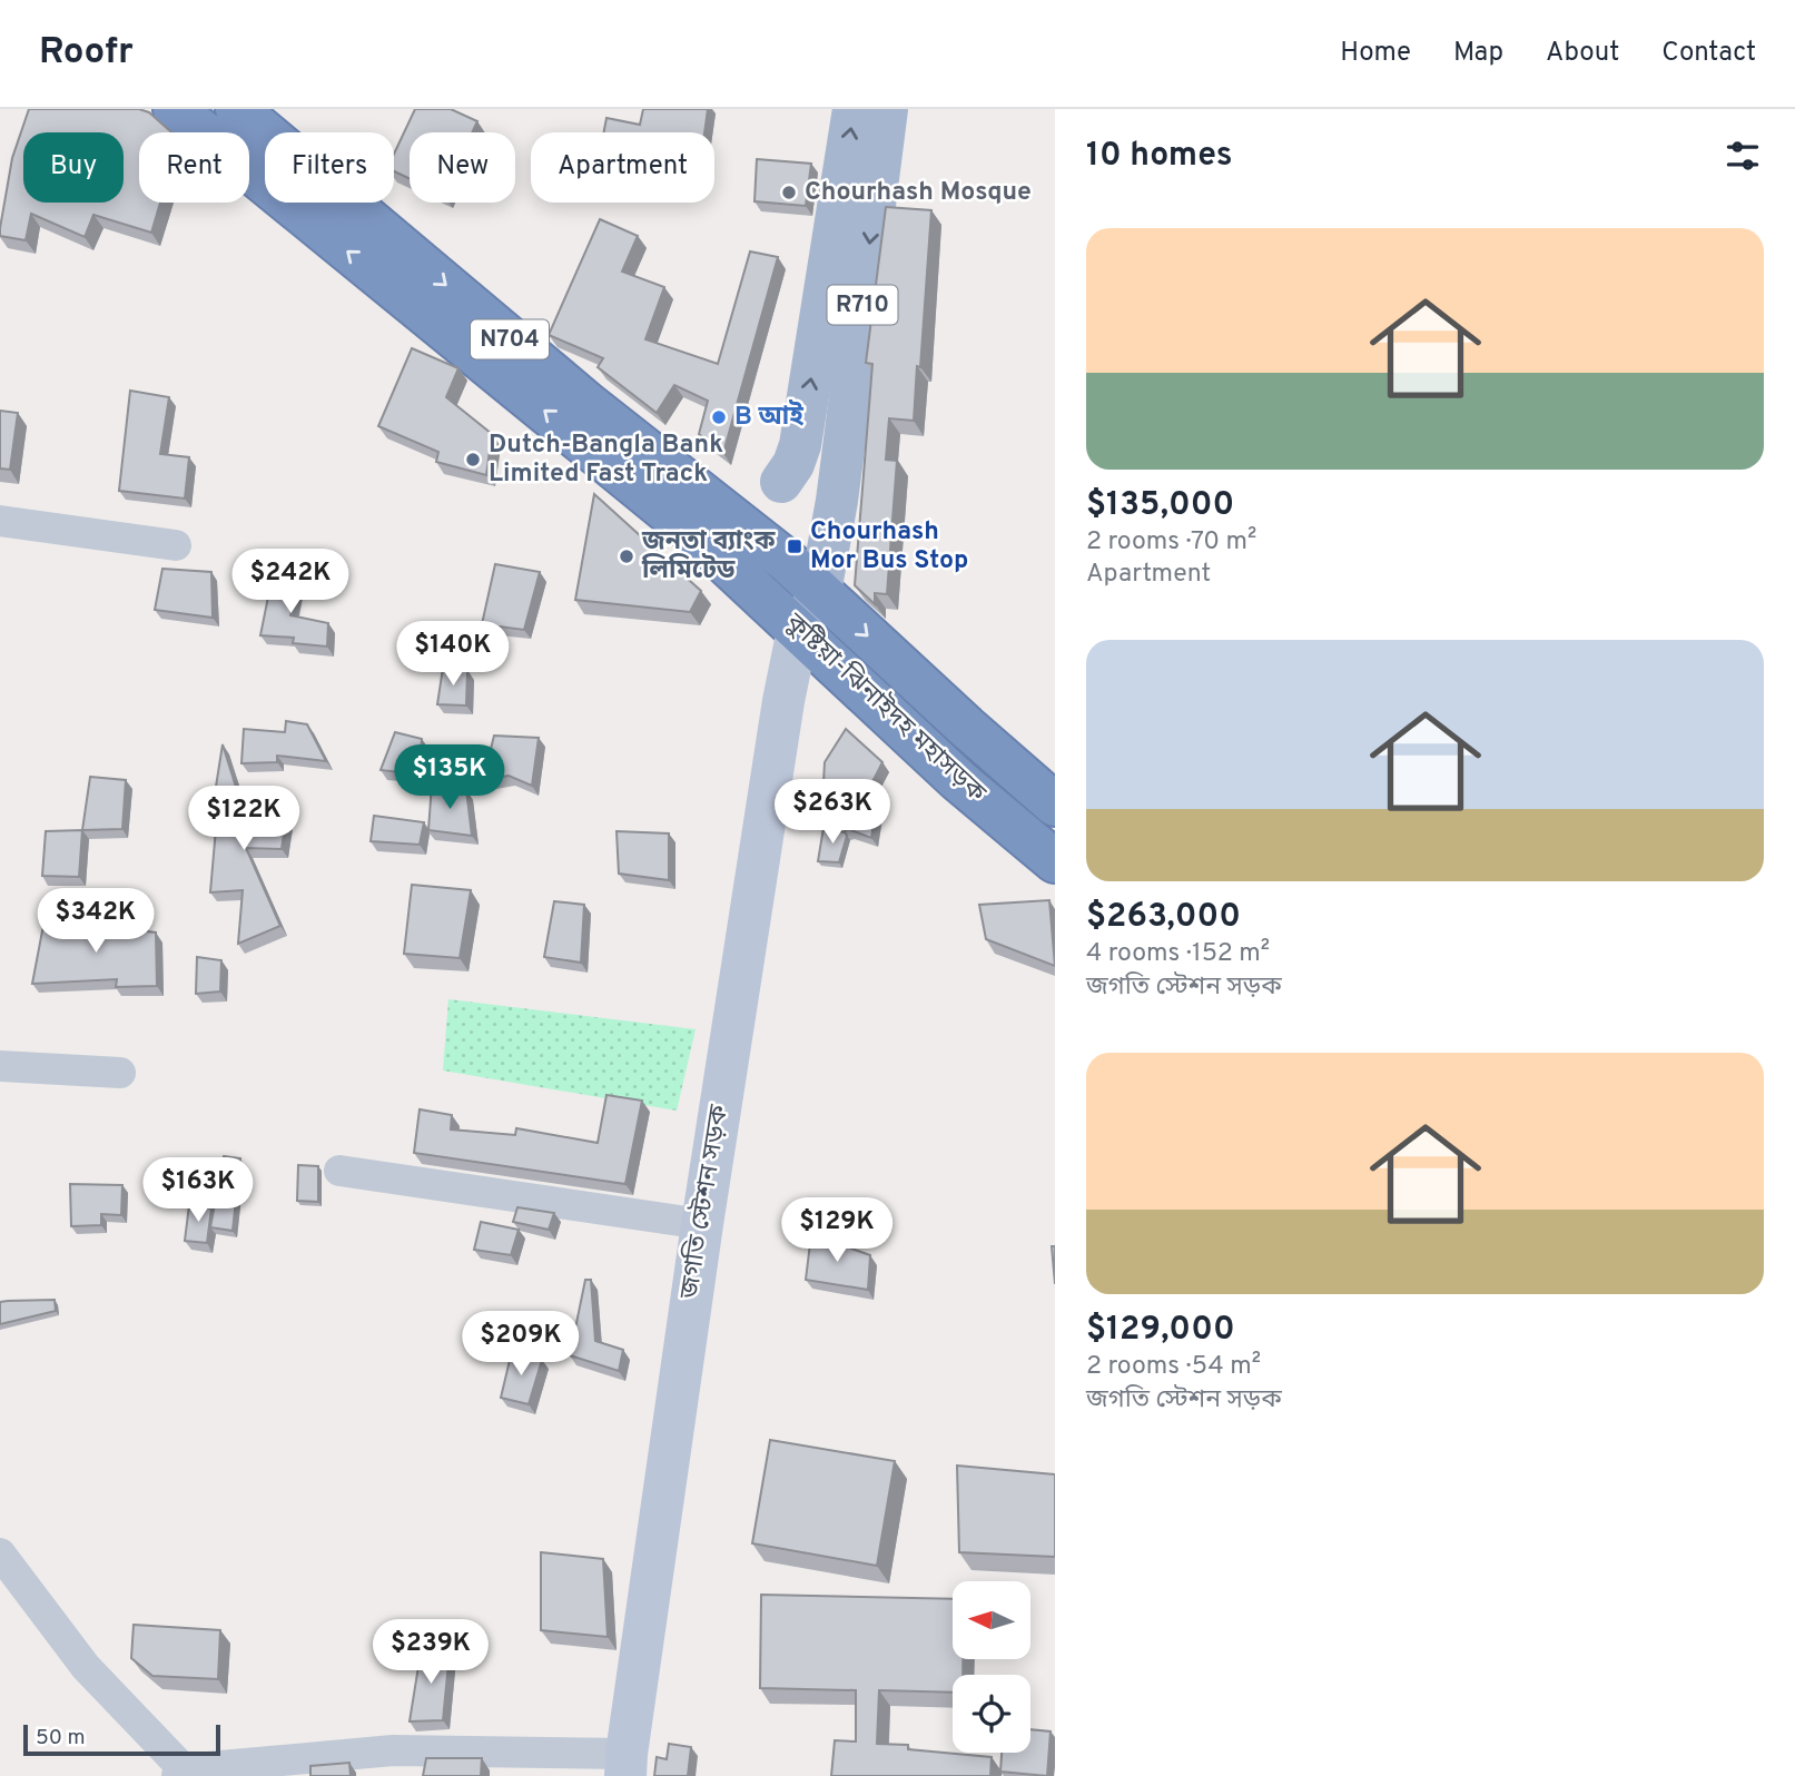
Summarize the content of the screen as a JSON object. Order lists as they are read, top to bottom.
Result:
{
  "streets": {
    "highway": ["N704", "কুষ্টিয়া-ঝিনাইদহ মহাসড়ক"],
    "main road": ["R710"],
    "street": ["জগতি স্টেশন সড়ক"]
  },
  "crossings": [
    ["R710", "কুষ্টিয়া-ঝিনাইদহ মহাসড়ক"],
    ["R710", "জগতি স্টেশন সড়ক"],
    ["কুষ্টিয়া-ঝিনাইদহ মহাসড়ক", "জগতি স্টেশন সড়ক"]
  ],
  "places": {
    "other": [
      "Chourhash Mosque",
      "B আই",
      "Dutch-Bangla Bank Limited Fast Track",
      "জনতা ব্যাংক লিমিটেড"
    ],
    "transit": ["Chourhash Mor Bus Stop"]
  },
  "scale_bar": "50 m",
  "north": "left",
  "page": {
    "header": "Roofr",
    "nav": [
      "Home",
      "Map",
      "About",
      "Contact"
    ],
    "heading": "10 homes",
    "chip": [
      "Buy",
      "Rent",
      "Filters",
      "New",
      "Apartment"
    ],
    "list": [
      {
        "name": "$135,000",
        "note": "2 rooms · 70 m² · Apartment"
      },
      {
        "name": "$263,000",
        "note": "4 rooms · 152 m² · জগতি স্টেশন সড়ক"
      },
      {
        "name": "$129,000",
        "note": "2 rooms · 54 m² · জগতি স্টেশন সড়ক"
      }
    ],
    "price": [
      "$242K",
      "$140K",
      "$135K",
      "$263K",
      "$122K",
      "$342K",
      "$163K",
      "$129K",
      "$209K",
      "$239K"
    ],
    "scale": "50 m"
  }
}
